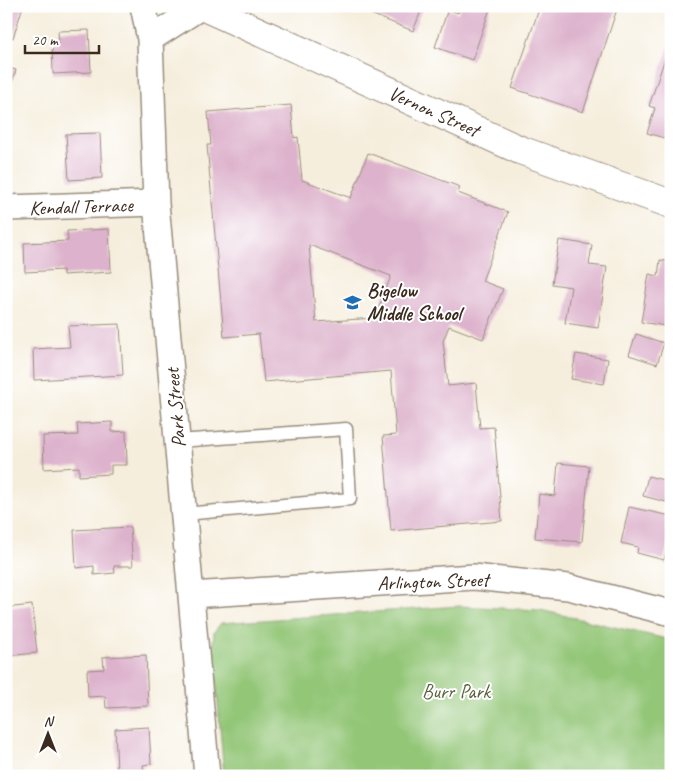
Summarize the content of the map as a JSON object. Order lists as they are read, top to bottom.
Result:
{
  "streets": {
    "street": [
      "Vernon Street",
      "Kendall Terrace",
      "Park Street",
      "Arlington Street"
    ]
  },
  "crossings": [
    ["Kendall Terrace", "Park Street"],
    ["Park Street", "Arlington Street"]
  ],
  "parks": ["Burr Park"],
  "places": {
    "school or university": ["Bigelow Middle School"]
  },
  "scale_bar": "20 m",
  "north": "top"
}
